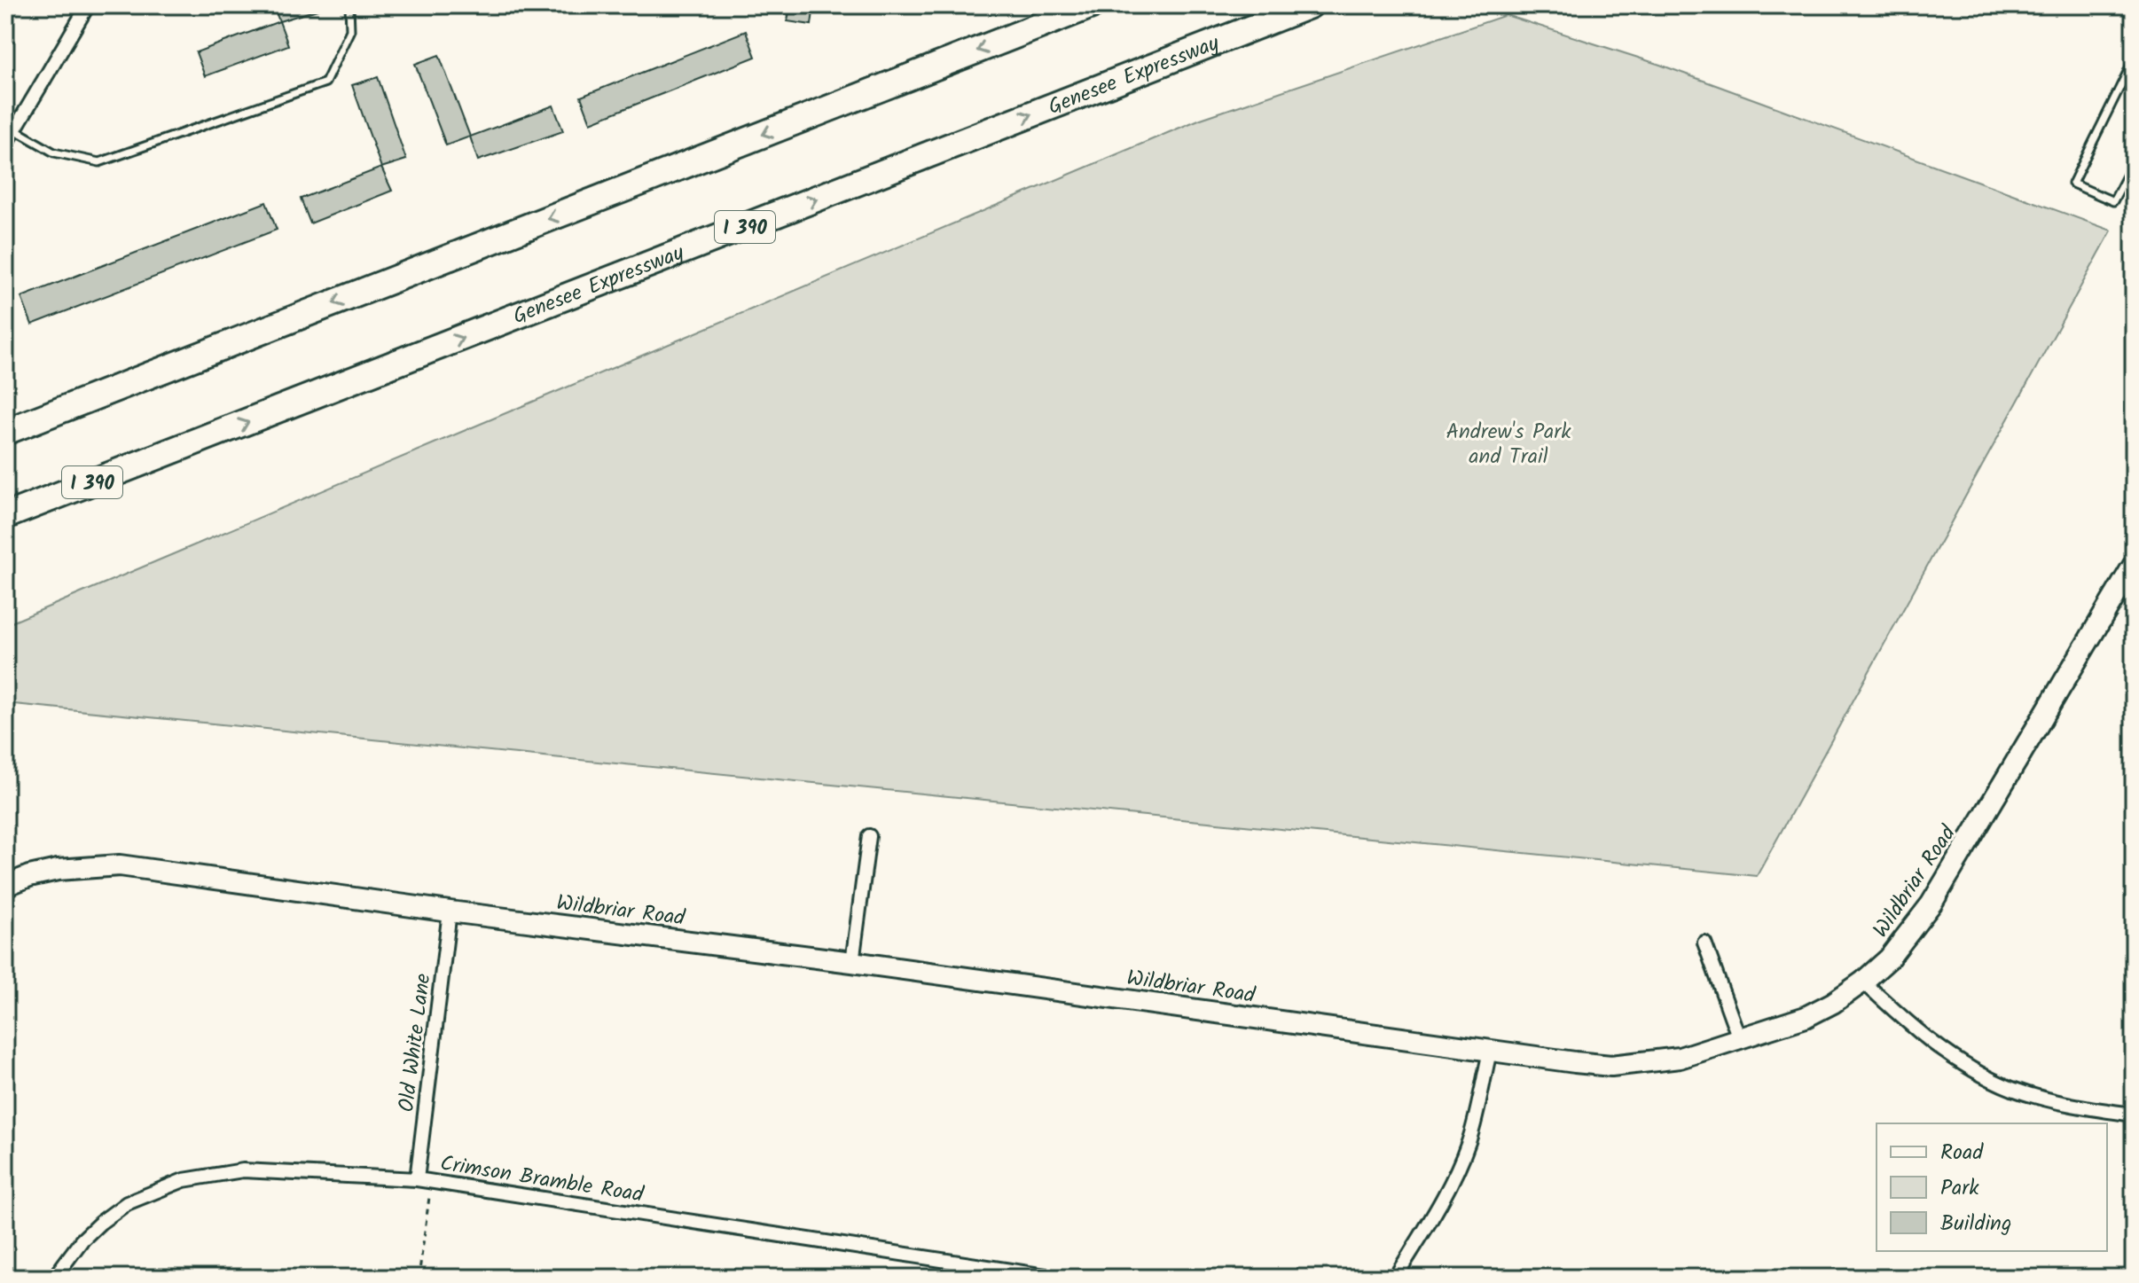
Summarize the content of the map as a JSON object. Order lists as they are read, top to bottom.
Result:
{
  "streets": {
    "highway": ["Genesee Expressway", "I 390"],
    "street": ["Wildbriar Road", "Old White Lane", "Crimson Bramble Road"]
  },
  "crossings": [
    ["Wildbriar Road", "Old White Lane"],
    ["Old White Lane", "Crimson Bramble Road"]
  ],
  "parks": ["Andrew's Park and Trail"],
  "legend": ["Road", "Park", "Building"]
}
